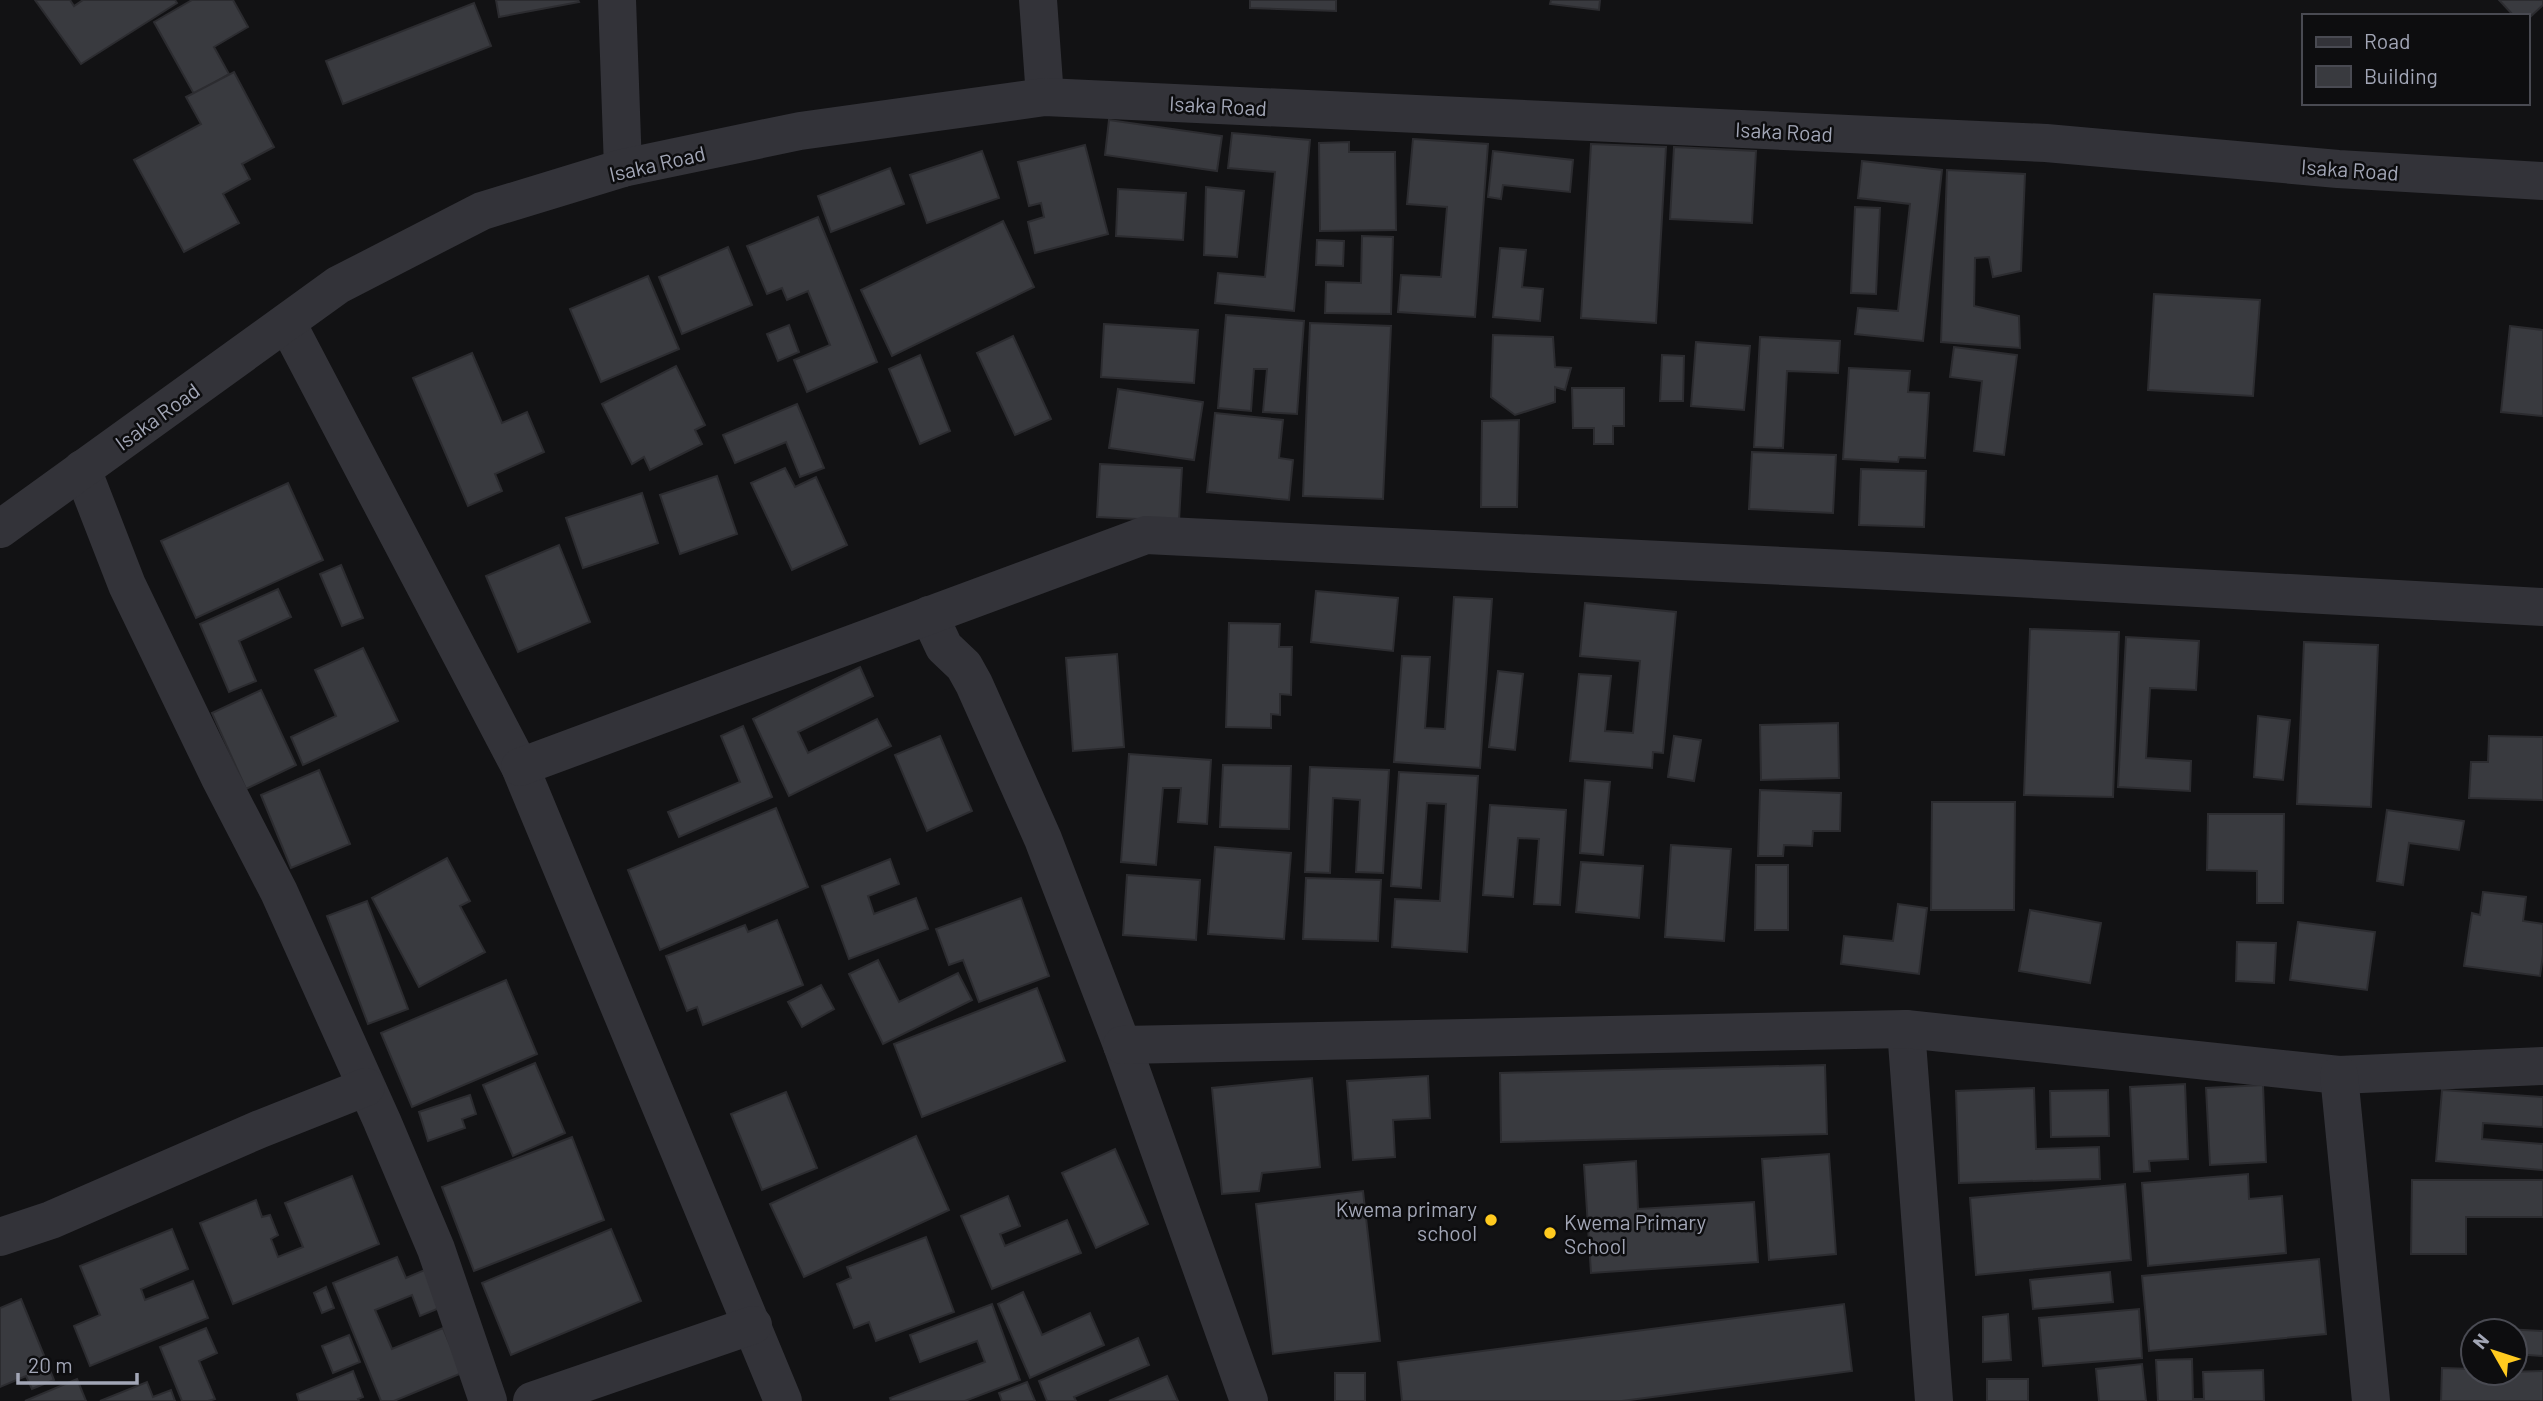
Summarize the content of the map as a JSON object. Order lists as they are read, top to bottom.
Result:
{
  "streets": {
    "street": ["Isaka Road"]
  },
  "places": ["Kwema primary school", "Kwema Primary School"],
  "legend": ["Road", "Building"],
  "scale_bar": "20 m",
  "north": "top left"
}
